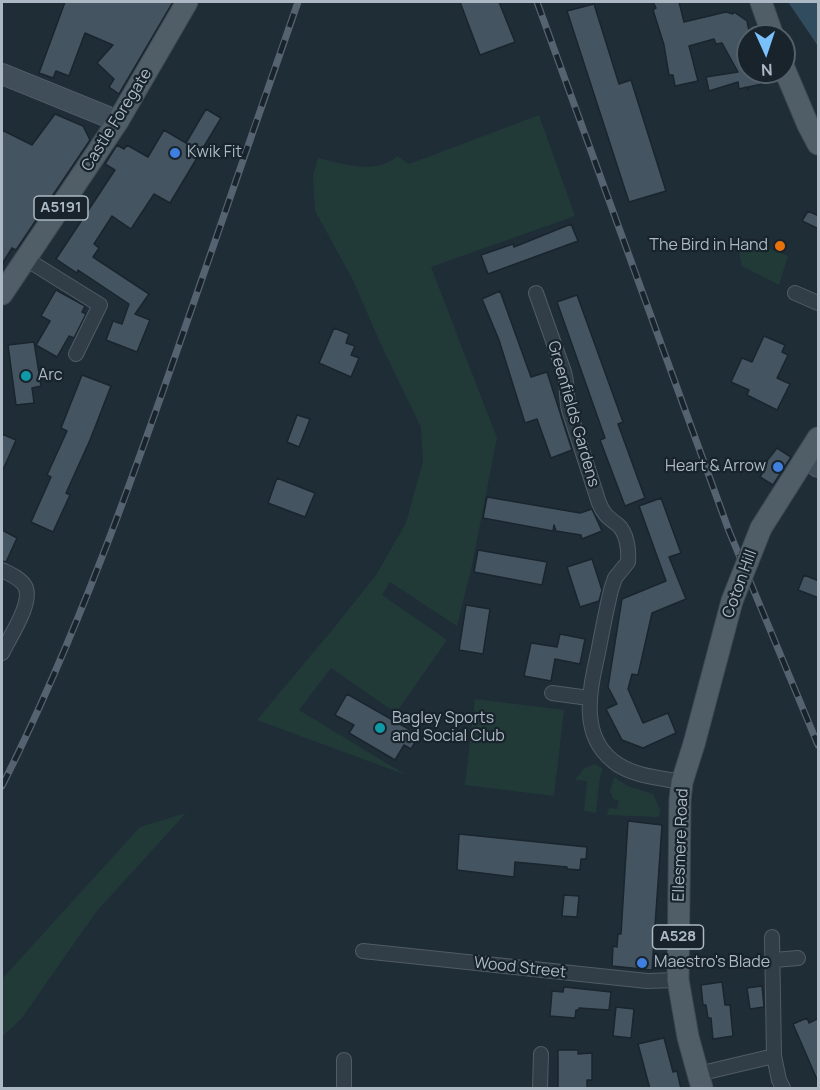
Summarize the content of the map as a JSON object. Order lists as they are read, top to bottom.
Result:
{
  "streets": {
    "main road": [
      "Castle Foregate",
      "A5191",
      "Coton Hill",
      "Ellesmere Road",
      "A528"
    ],
    "street": ["Greenfields Gardens", "Wood Street"]
  },
  "crossings": [
    ["Greenfields Gardens", "Ellesmere Road"],
    ["Coton Hill", "Ellesmere Road"],
    ["Ellesmere Road", "Wood Street"]
  ],
  "places": [
    "Kwik Fit",
    "The Bird in Hand",
    "Arc",
    "Heart & Arrow",
    "Bagley Sports and Social Club",
    "Maestro's Blade"
  ],
  "north": "bottom"
}
